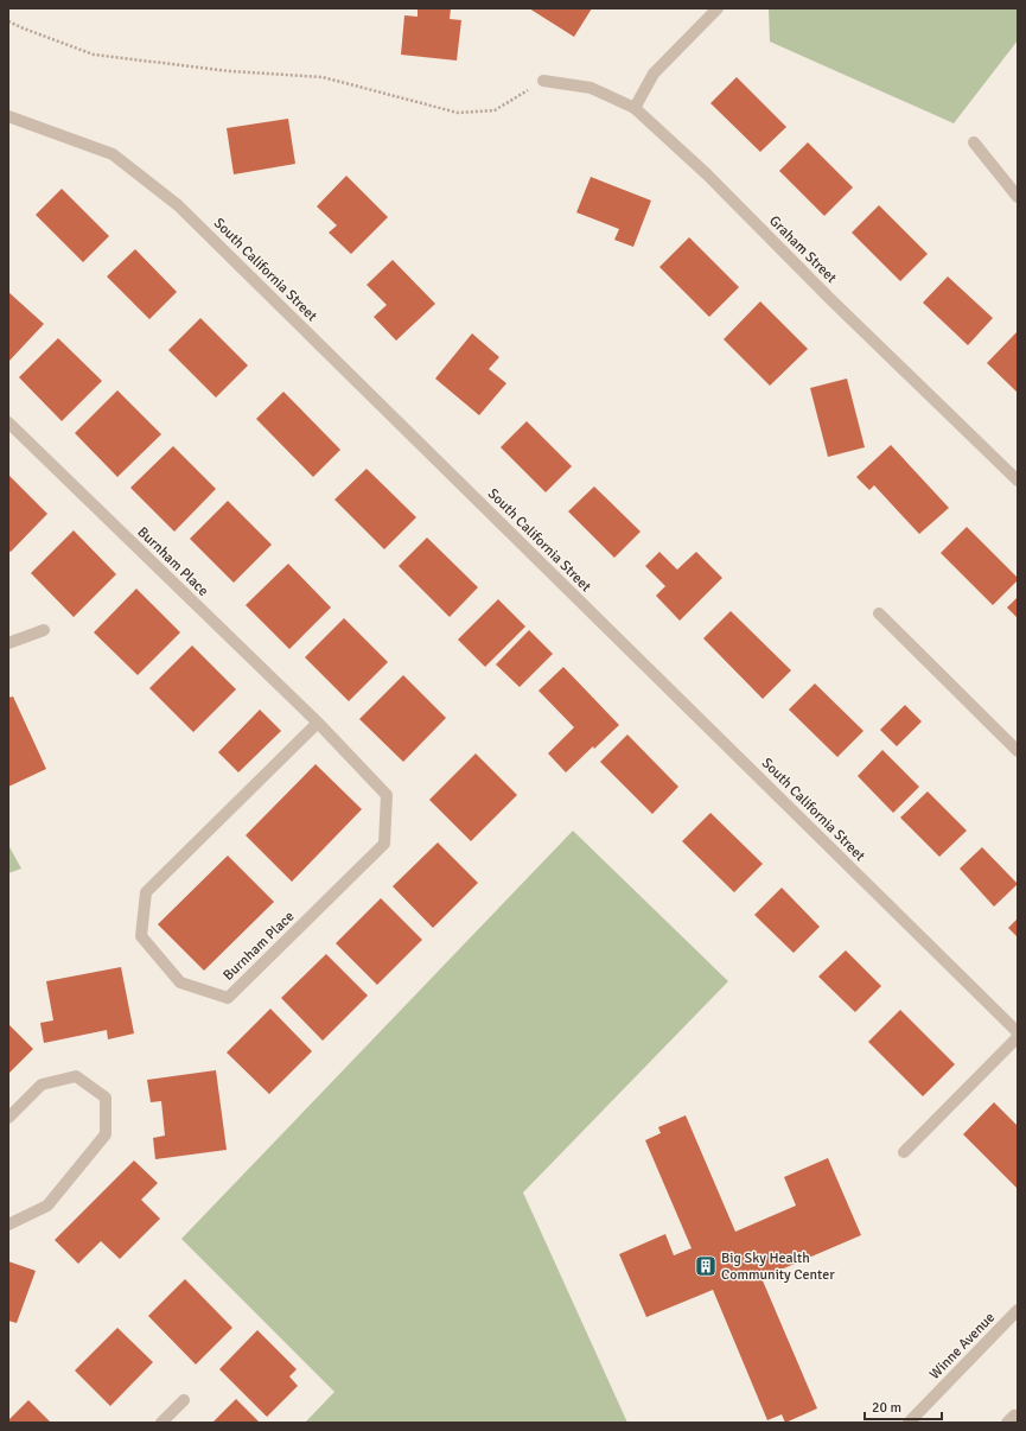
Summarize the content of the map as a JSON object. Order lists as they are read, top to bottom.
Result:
{
  "streets": {
    "street": [
      "Graham Street",
      "South California Street",
      "Burnham Place",
      "Winne Avenue"
    ]
  },
  "places": {
    "building": ["Big Sky Health Community Center"]
  },
  "scale_bar": "20 m"
}
